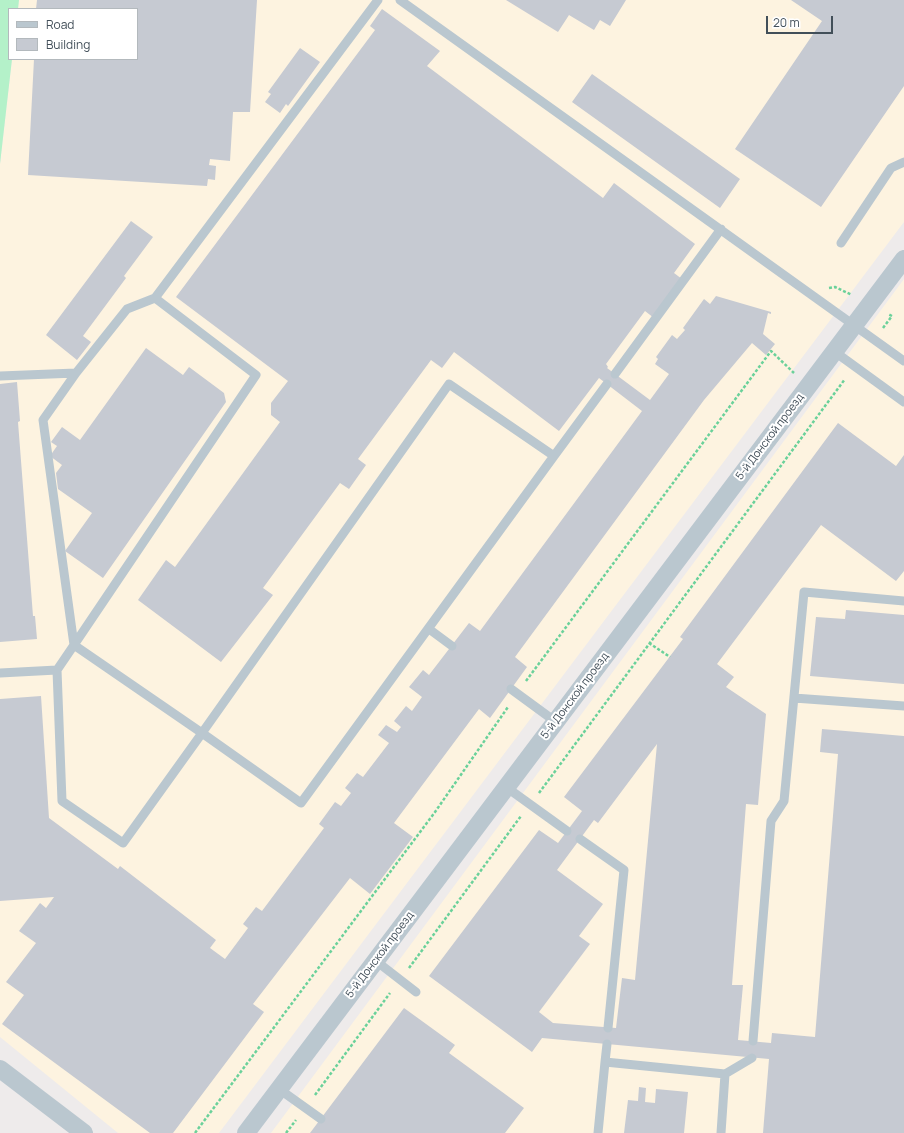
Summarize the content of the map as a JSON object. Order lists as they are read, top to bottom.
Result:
{
  "streets": {
    "street": ["5-й Донской проезд"]
  },
  "legend": ["Road", "Building"],
  "scale_bar": "20 m"
}
